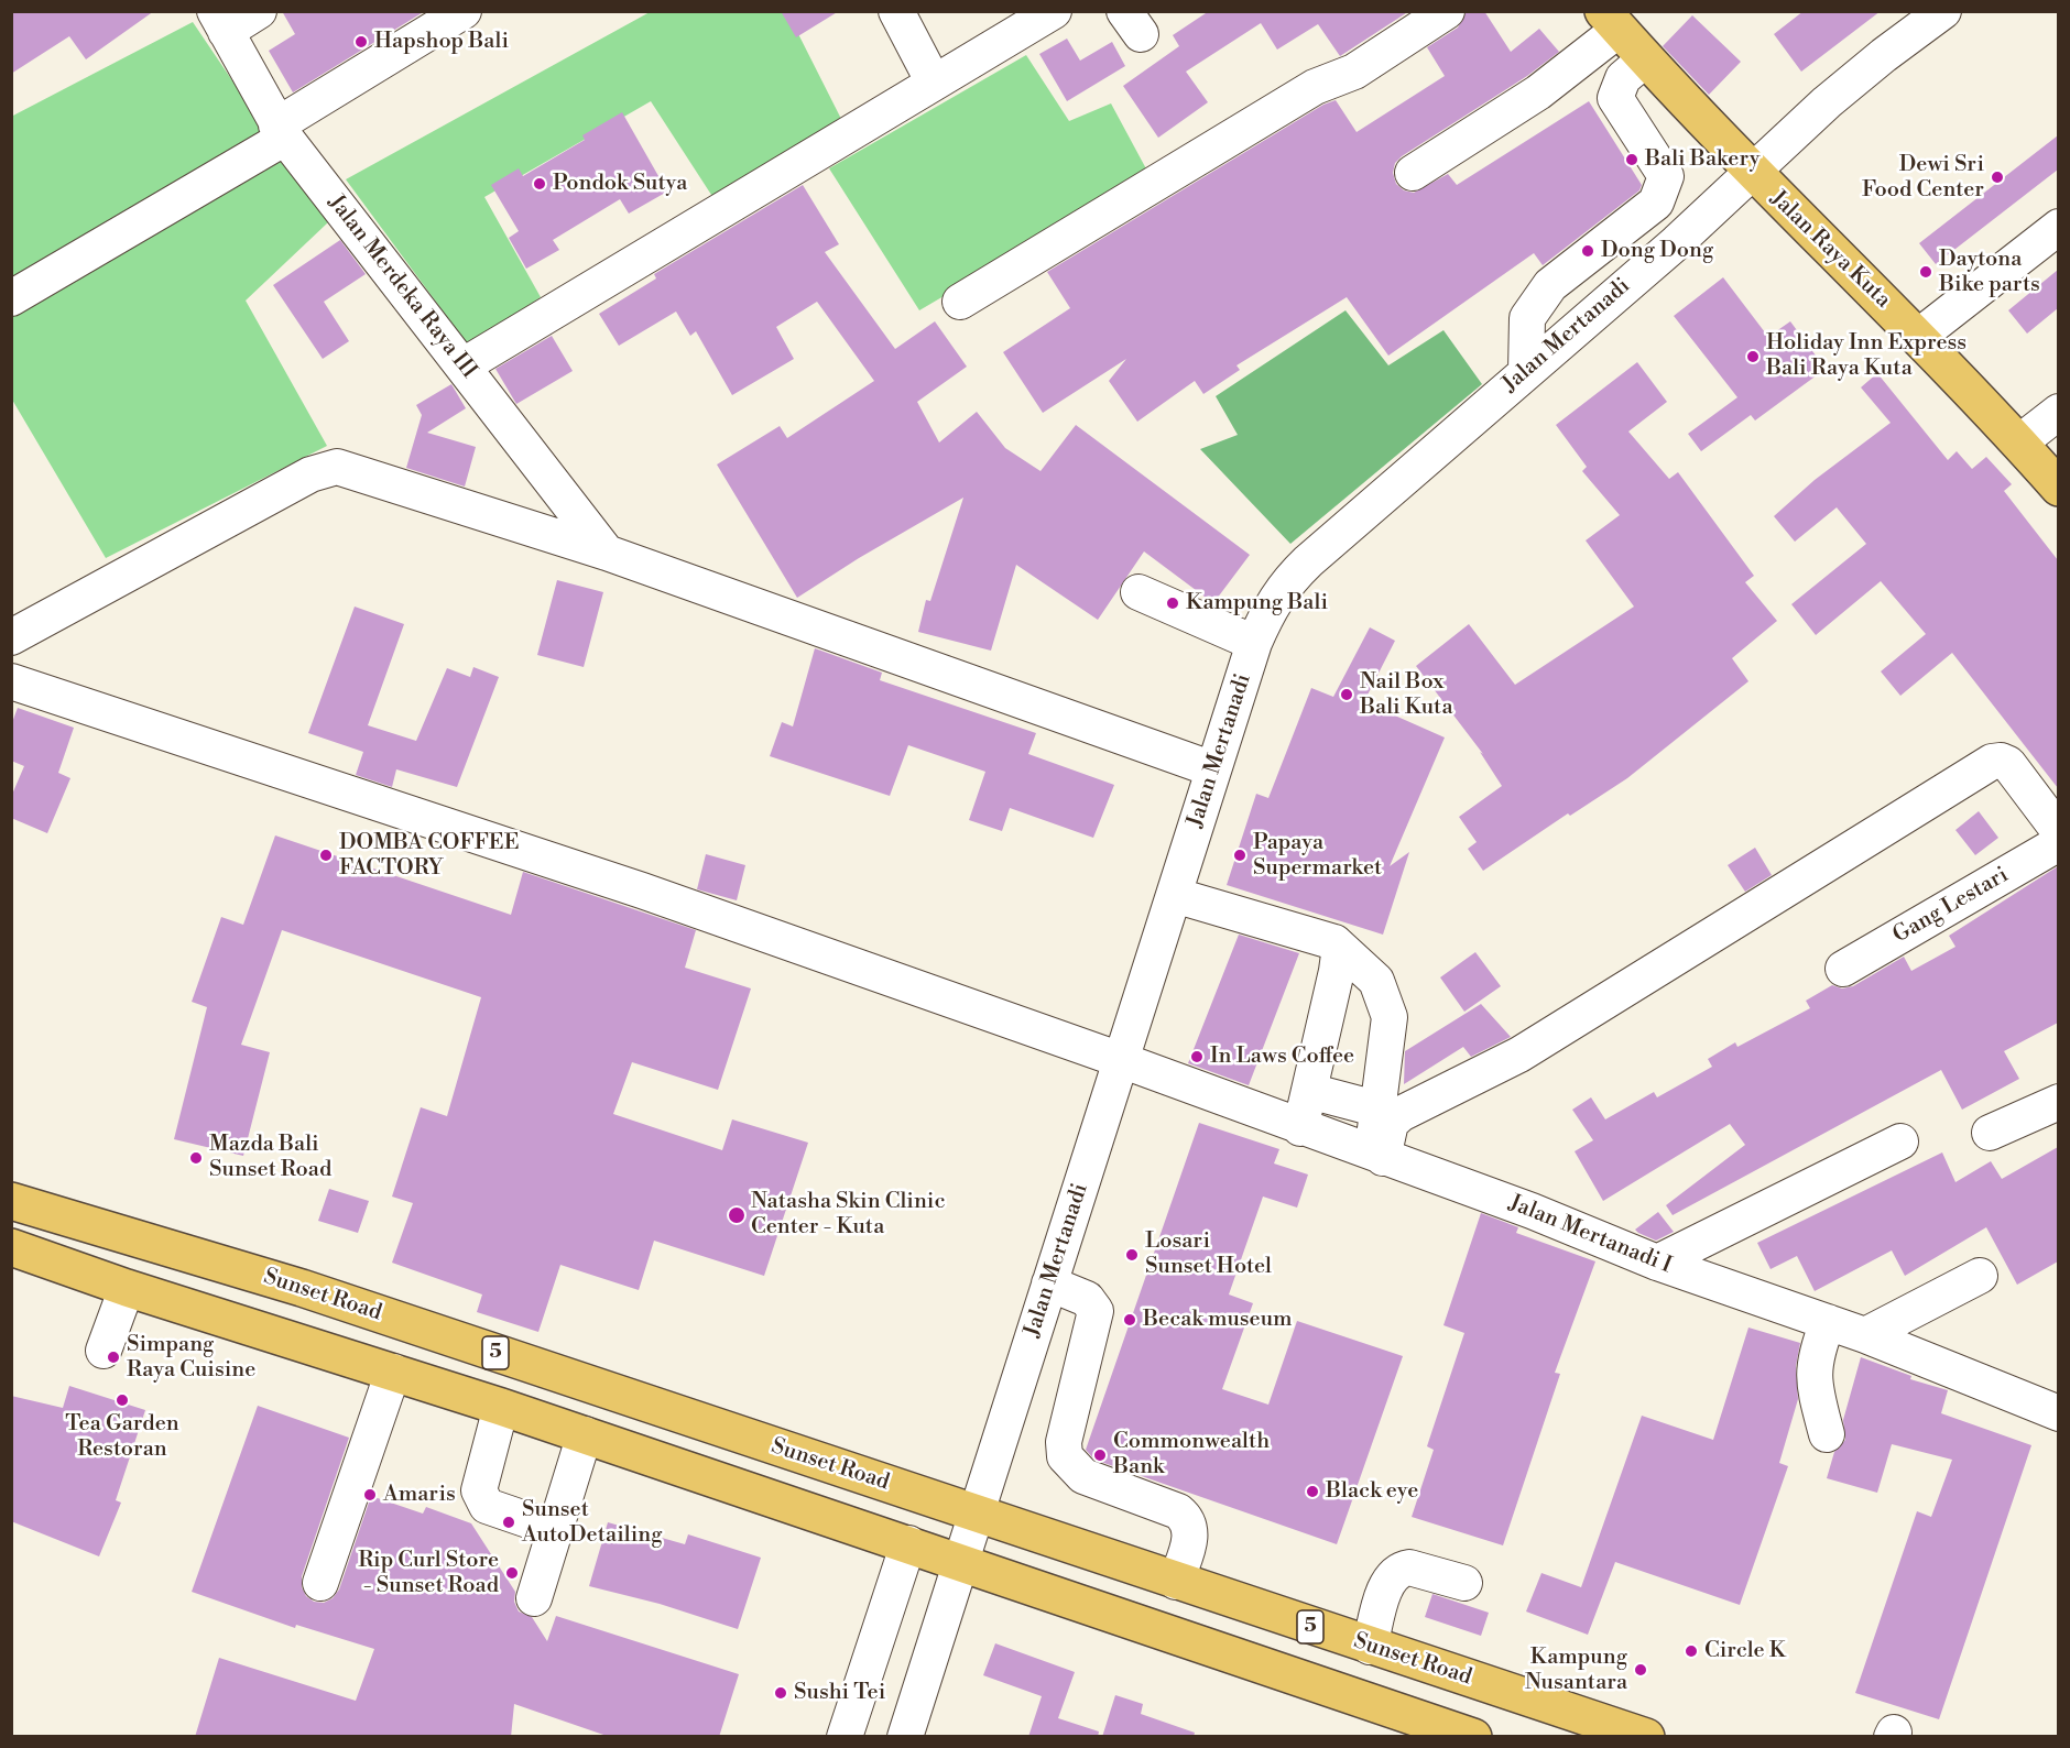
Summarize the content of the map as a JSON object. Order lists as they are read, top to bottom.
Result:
{
  "streets": {
    "main road": ["Jalan Raya Kuta", "Sunset Road", "5"],
    "street": [
      "Jalan Merdeka Raya III",
      "Jalan Mertanadi",
      "Gang Lestari",
      "Jalan Mertanadi I"
    ]
  },
  "crossings": [
    ["Jalan Raya Kuta", "Jalan Mertanadi"],
    ["Jalan Mertanadi", "Jalan Mertanadi I"],
    ["Jalan Mertanadi", "Sunset Road"],
    ["Jalan Mertanadi", "5"]
  ],
  "places": [
    "Hapshop Bali",
    "Bali Bakery",
    "Dewi Sri Food Center",
    "Pondok Sutya",
    "Dong Dong",
    "Daytona Bike parts",
    "Holiday Inn Express Bali Raya Kuta",
    "Kampung Bali",
    "Nail Box Bali Kuta",
    "DOMBA COFFEE FACTORY",
    "Papaya Supermarket",
    "In Laws Coffee",
    "Mazda Bali Sunset Road",
    "Natasha Skin Clinic Center - Kuta",
    "Losari Sunset Hotel",
    "Becak museum",
    "Simpang Raya Cuisine",
    "Tea Garden Restoran",
    "Commonwealth Bank",
    "Black eye",
    "Amaris",
    "Sunset AutoDetailing",
    "Rip Curl Store - Sunset Road",
    "Circle K",
    "Kampung Nusantara",
    "Sushi Tei"
  ]
}
